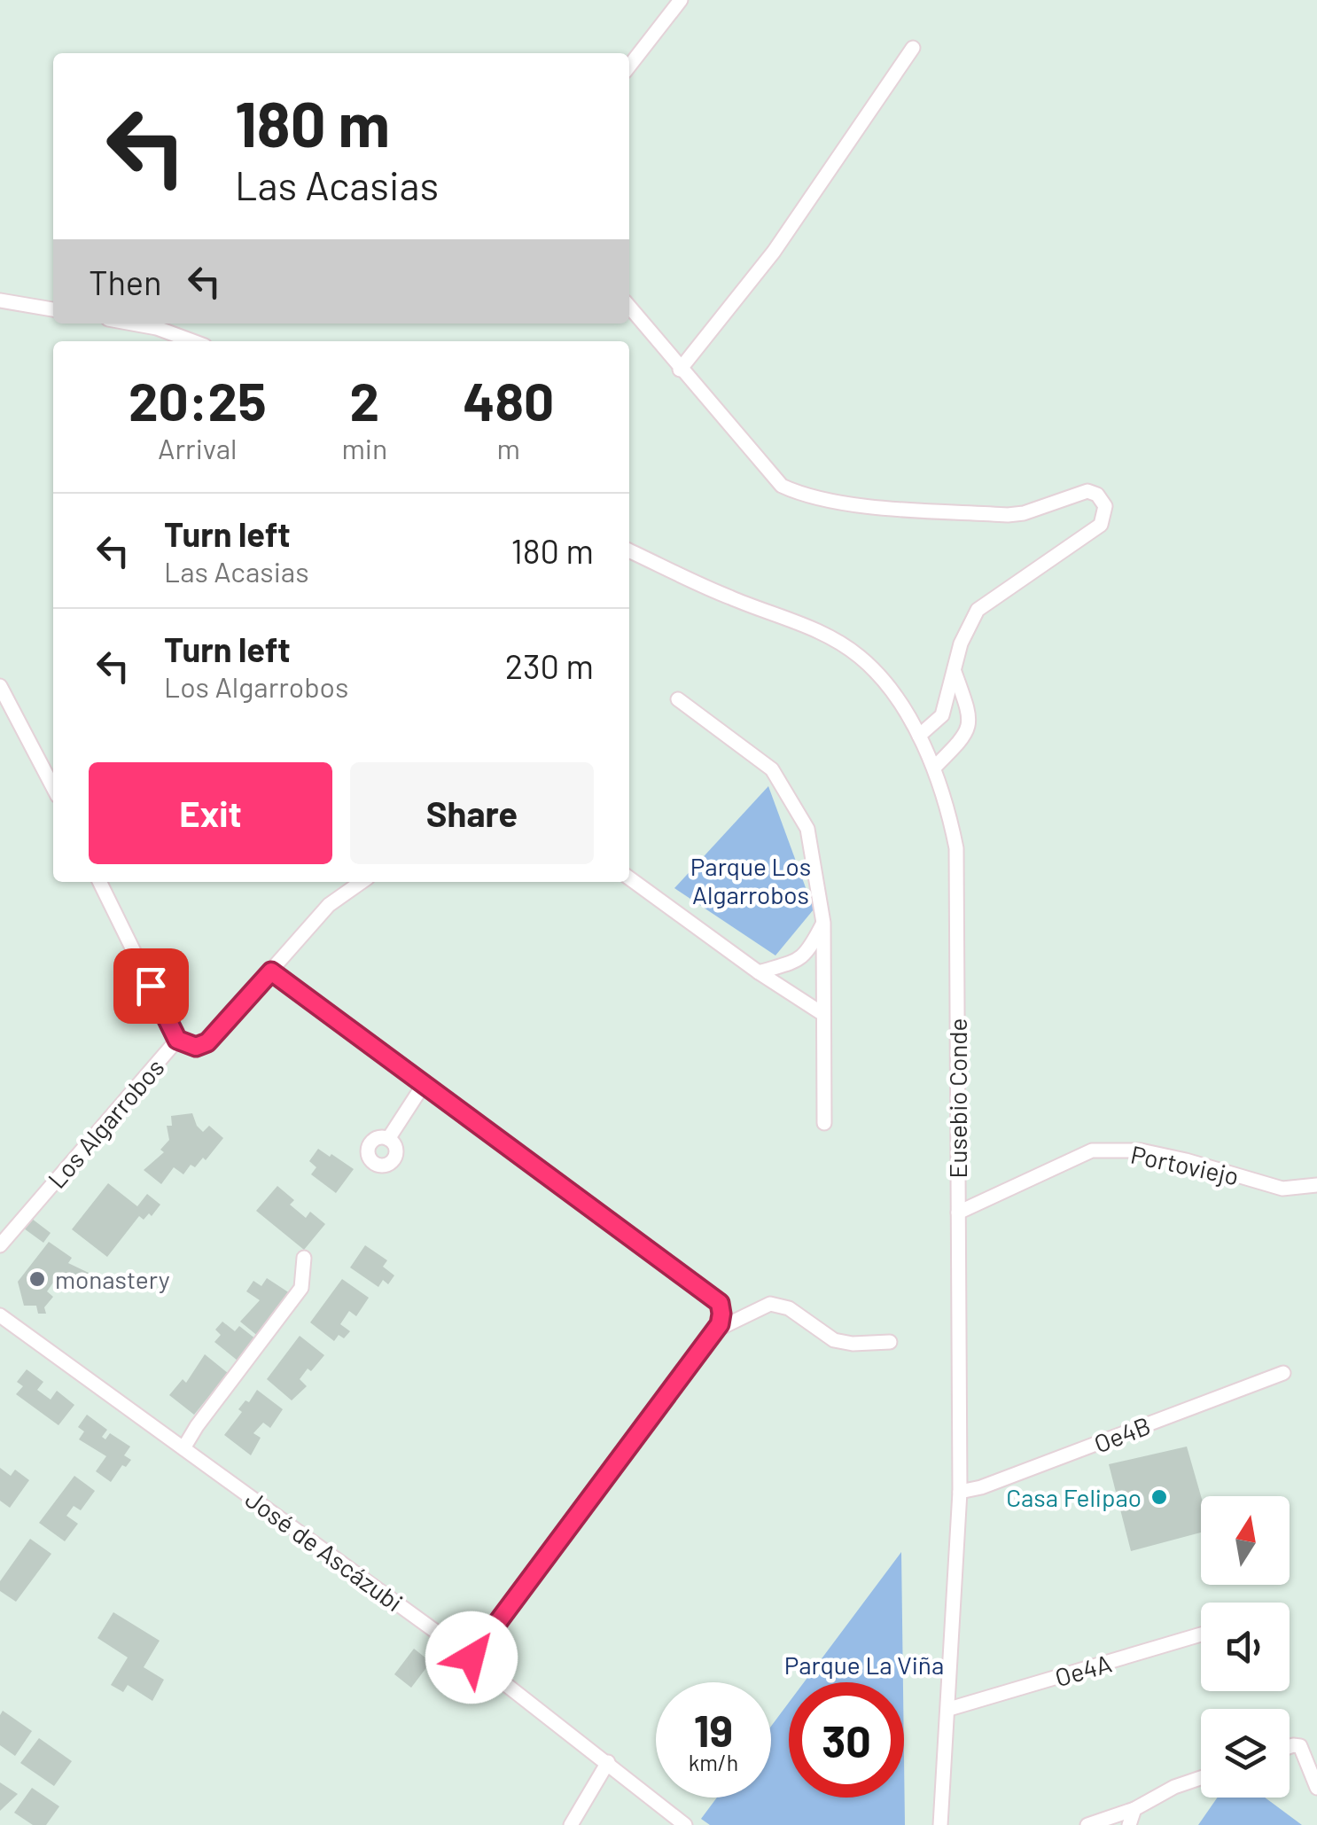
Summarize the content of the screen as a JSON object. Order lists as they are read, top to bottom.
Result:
{
  "streets": {
    "street": [
      "Eusebio Conde",
      "Los Algarrobos",
      "Portoviejo",
      "Oe4B",
      "José de Ascázubi",
      "Oe4A"
    ]
  },
  "crossings": [
    ["Eusebio Conde", "Portoviejo"],
    ["Eusebio Conde", "Oe4B"],
    ["Eusebio Conde", "Oe4A"]
  ],
  "parks": ["Parque Los Algarrobos", "Parque La Viña"],
  "places": ["monastery", "Casa Felipao"],
  "north": "top",
  "page": {
    "turn": ["180 m", "Las Acasias"],
    "then": "Then",
    "eta": [
      "20:25",
      "Arrival",
      "2",
      "min",
      "480",
      "m"
    ],
    "list": [
      {
        "name": "Turn left",
        "note": "Las Acasias",
        "value": "180 m"
      },
      {
        "name": "Turn left",
        "note": "Los Algarrobos",
        "value": "230 m"
      }
    ],
    "buttons": ["Exit", "Share"],
    "speed": "19 km/h",
    "limit": "30"
  }
}
